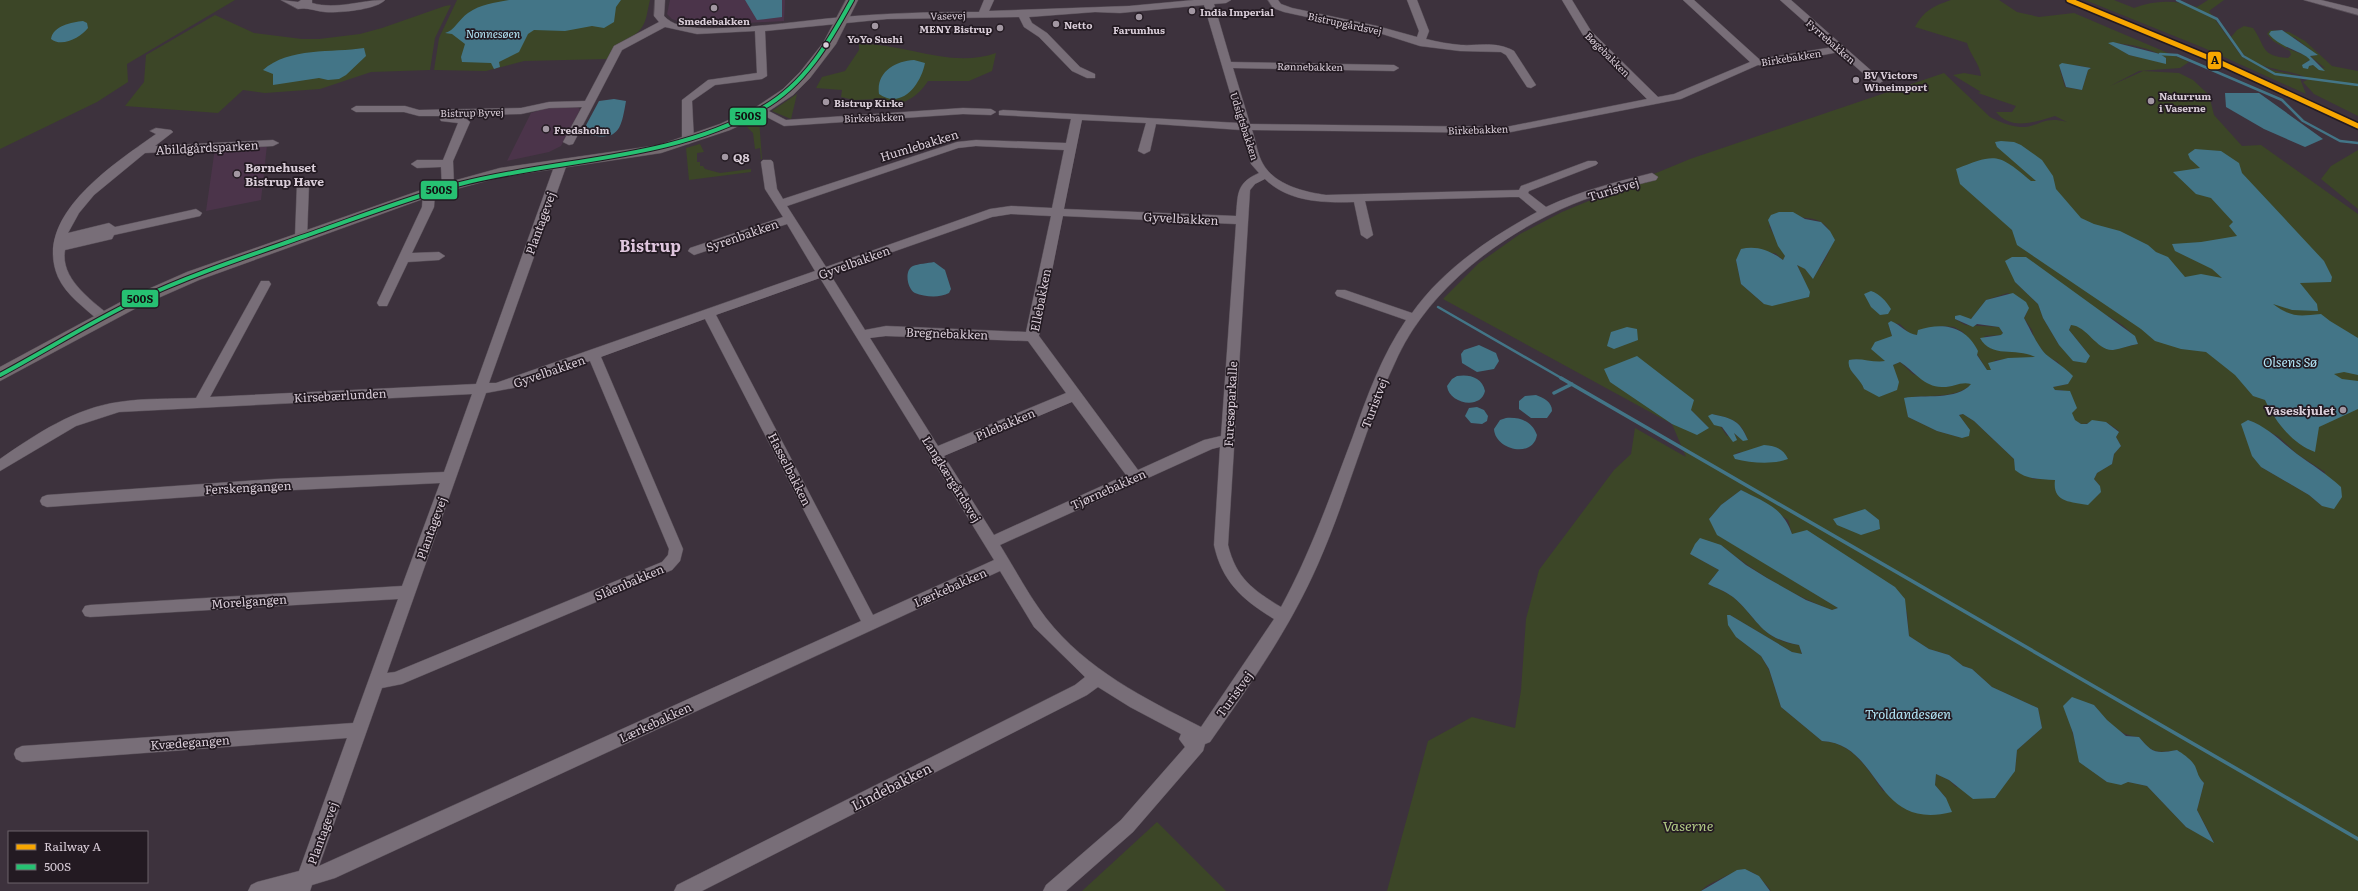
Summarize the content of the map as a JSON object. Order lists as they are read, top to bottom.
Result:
{
  "streets": {
    "street": [
      "Vasevej",
      "Bistrupgårdsvej",
      "Fyrrebakken",
      "Bøgebakken",
      "Birkebakken",
      "Rønnebakken",
      "Bistrup Byvej",
      "Udsigtsbakken",
      "Humlebakken",
      "Abildgårdsparken",
      "Turistvej",
      "Gyvelbakken",
      "Plantagevej",
      "Syrenbakken",
      "Ellebakken",
      "Bregnebakken",
      "Kirsebærlunden",
      "Furesøparkalle",
      "Pilebakken",
      "Hasselbakken",
      "Langkærgårdsvej",
      "Ferskengangen",
      "Tjørnebakken",
      "Slåenbakken",
      "Lærkebakken",
      "Morelgangen",
      "Kvædegangen",
      "Lindebakken"
    ]
  },
  "crossings": [
    ["Vasevej", "Udsigtsbakken"],
    ["Fyrrebakken", "Birkebakken"],
    ["Bøgebakken", "Birkebakken"],
    ["Birkebakken", "Udsigtsbakken"],
    ["Birkebakken", "Ellebakken"],
    ["Rønnebakken", "Udsigtsbakken"],
    ["Udsigtsbakken", "Furesøparkalle"],
    ["Humlebakken", "Ellebakken"],
    ["Humlebakken", "Langkærgårdsvej"],
    ["Turistvej", "Furesøparkalle"],
    ["Turistvej", "Langkærgårdsvej"],
    ["Gyvelbakken", "Plantagevej"],
    ["Gyvelbakken", "Ellebakken"],
    ["Gyvelbakken", "Kirsebærlunden"],
    ["Gyvelbakken", "Furesøparkalle"],
    ["Gyvelbakken", "Hasselbakken"],
    ["Gyvelbakken", "Langkærgårdsvej"],
    ["Gyvelbakken", "Slåenbakken"],
    ["Plantagevej", "Kirsebærlunden"],
    ["Plantagevej", "Ferskengangen"],
    ["Plantagevej", "Slåenbakken"],
    ["Plantagevej", "Lærkebakken"],
    ["Plantagevej", "Morelgangen"],
    ["Plantagevej", "Kvædegangen"],
    ["Syrenbakken", "Langkærgårdsvej"],
    ["Ellebakken", "Bregnebakken"],
    ["Ellebakken", "Pilebakken"],
    ["Ellebakken", "Tjørnebakken"],
    ["Bregnebakken", "Langkærgårdsvej"],
    ["Furesøparkalle", "Tjørnebakken"],
    ["Pilebakken", "Langkærgårdsvej"],
    ["Hasselbakken", "Lærkebakken"],
    ["Langkærgårdsvej", "Tjørnebakken"],
    ["Langkærgårdsvej", "Lærkebakken"],
    ["Langkærgårdsvej", "Lindebakken"]
  ],
  "districts": ["Bistrup"],
  "water": ["Nonnesøen", "Olsens Sø", "Troldandesøen"],
  "parks": ["Vaserne"],
  "places": [
    "Smedebakken",
    "India Imperial",
    "Farumhus",
    "Netto",
    "YoYo Sushi",
    "MENY Bistrup",
    "BV Victors Wineimport",
    "Naturrum i Vaserne",
    "Bistrup Kirke",
    "Fredsholm",
    "Q8",
    "Børnehuset Bistrup Have",
    "Vaseskjulet"
  ],
  "lines": ["rail line A", "transit line 500S"],
  "legend": ["Railway A", "500S"]
}
